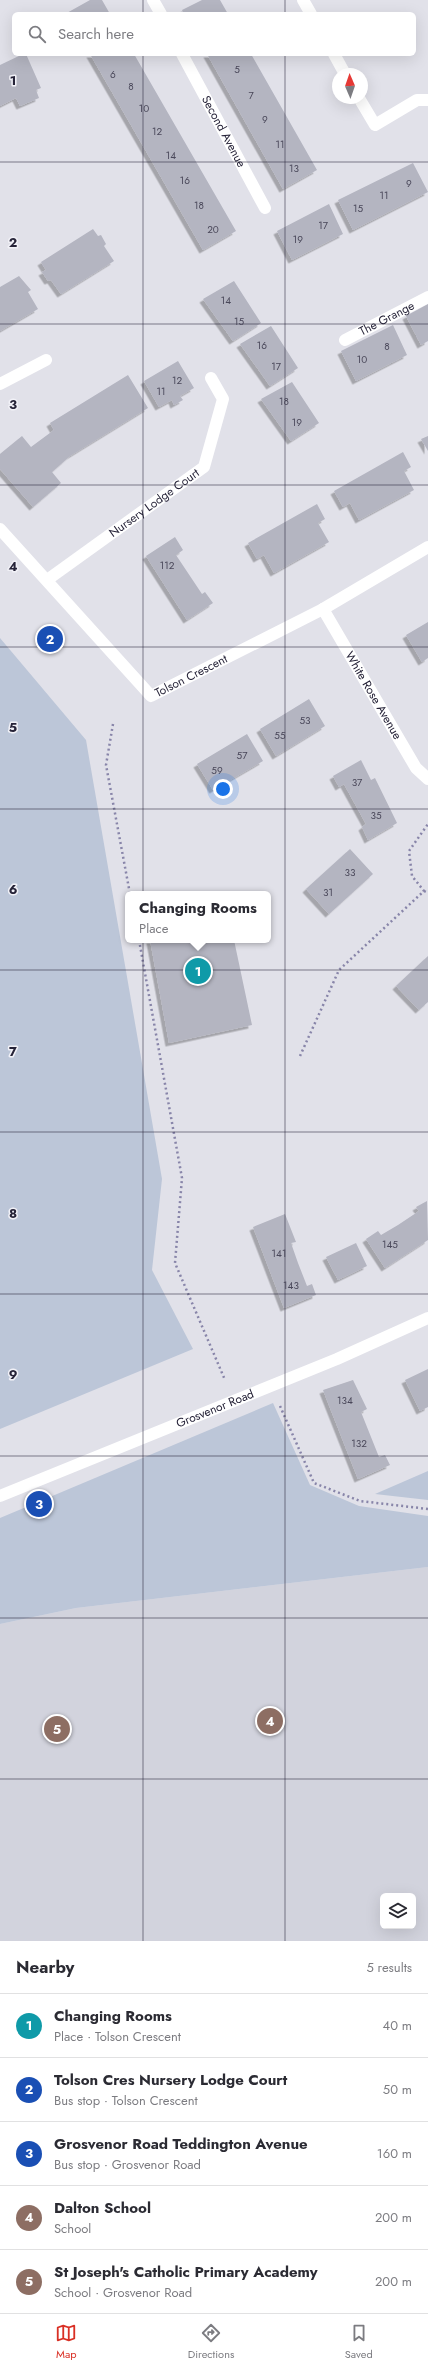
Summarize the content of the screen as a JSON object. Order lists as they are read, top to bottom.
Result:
{
  "streets": {
    "street": [
      "Second Avenue",
      "The Grange",
      "Nursery Lodge Court",
      "Tolson Crescent",
      "White Rose Avenue",
      "Grosvenor Road"
    ]
  },
  "crossings": [
    ["Nursery Lodge Court", "Tolson Crescent"],
    ["Tolson Crescent", "White Rose Avenue"]
  ],
  "house_numbers": [
    "5",
    "6",
    "8",
    "7",
    "10",
    "9",
    "12",
    "11",
    "14",
    "13",
    "16",
    "9",
    "11",
    "18",
    "15",
    "17",
    "20",
    "19",
    "14",
    "15",
    "16",
    "8",
    "10",
    "17",
    "12",
    "11",
    "18",
    "19",
    "112",
    "53",
    "55",
    "57",
    "59",
    "37",
    "35",
    "33",
    "31",
    "145",
    "141",
    "143",
    "134",
    "132"
  ],
  "north": "top",
  "page": {
    "search": "Search here",
    "pins": [
      "2",
      "1",
      "3",
      "4",
      "5"
    ],
    "popup": ["Changing Rooms", "Place"],
    "heading": ["Nearby", "5 results"],
    "list": [
      {
        "mark": "1",
        "name": "Changing Rooms",
        "note": "Place · Tolson Crescent",
        "value": "40 m"
      },
      {
        "mark": "2",
        "name": "Tolson Cres Nursery Lodge Court",
        "note": "Bus stop · Tolson Crescent",
        "value": "50 m"
      },
      {
        "mark": "3",
        "name": "Grosvenor Road Teddington Avenue",
        "note": "Bus stop · Grosvenor Road",
        "value": "160 m"
      },
      {
        "mark": "4",
        "name": "Dalton School",
        "note": "School",
        "value": "200 m"
      },
      {
        "mark": "5",
        "name": "St Joseph's Catholic Primary Academy",
        "note": "School · Grosvenor Road",
        "value": "200 m"
      }
    ],
    "nav": ["Map", "Directions", "Saved"]
  },
  "grid": {
    "rows": [
      "1",
      "2",
      "3",
      "4",
      "5",
      "6",
      "7",
      "8",
      "9"
    ]
  }
}
